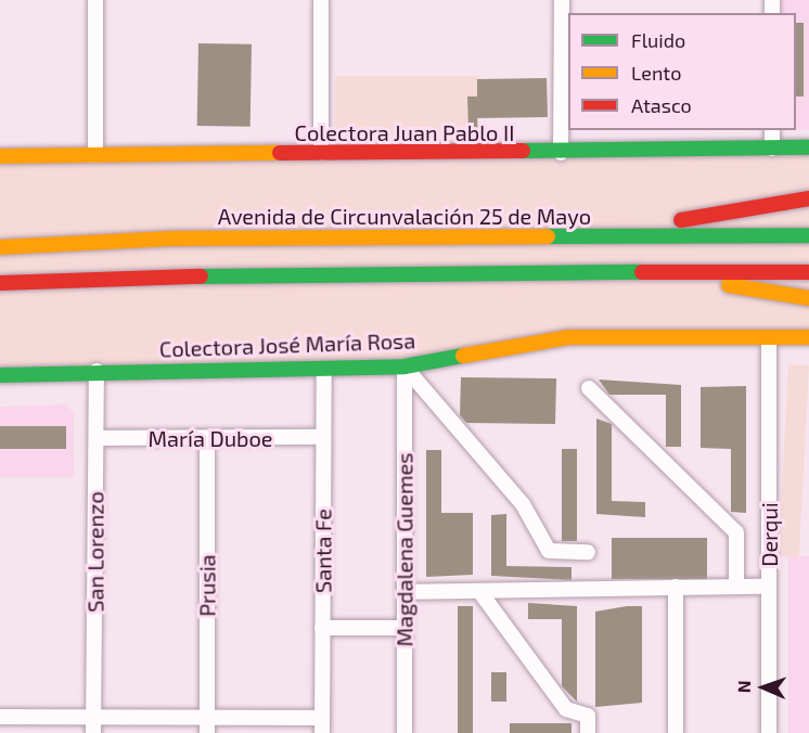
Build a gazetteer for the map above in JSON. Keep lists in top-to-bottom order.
{
  "streets": {
    "main road": ["Colectora Juan Pablo II", "Avenida de Circunvalación 25 de Mayo", "Colectora José María Rosa"],
    "street": [
      "María Duboe",
      "Derqui",
      "Magdalena Guemes",
      "Santa Fe",
      "San Lorenzo",
      "Prusia"
    ]
  },
  "crossings": [
    ["Colectora José María Rosa", "Derqui"],
    ["Colectora José María Rosa", "Magdalena Guemes"],
    ["Colectora José María Rosa", "Santa Fe"],
    ["Colectora José María Rosa", "San Lorenzo"],
    ["María Duboe", "Santa Fe"],
    ["María Duboe", "San Lorenzo"],
    ["María Duboe", "Prusia"]
  ],
  "legend": ["Fluido", "Lento", "Atasco"],
  "north": "left"
}
